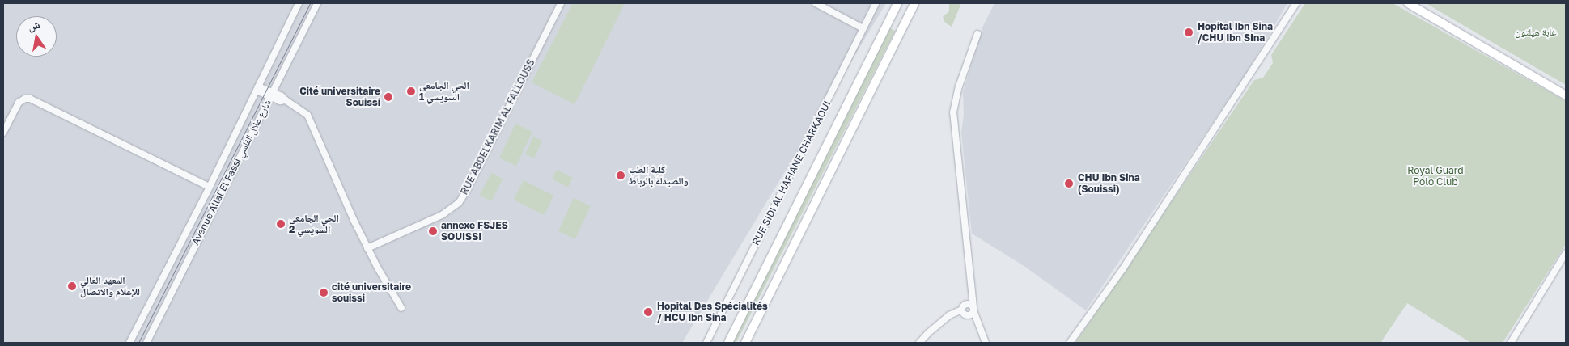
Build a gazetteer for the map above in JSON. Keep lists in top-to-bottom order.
{
  "streets": {
    "street": ["RUE ABDELKARIM AL FALLOUSS", "Avenue Allal El Fassi شارع علال الفاسي", "RUE SIDI AL HAFIANE CHARKAOUI"]
  },
  "parks": ["غابة هيلتون", "Royal Guard Polo Club"],
  "places": [
    "Hopital Ibn Sina /CHU Ibn SIna",
    "الحي الجامعي السويسي 1",
    "Cité universitaire Souissi",
    "كلية الطب والصيدلة بالرباط",
    "CHU Ibn Sina (Souissi)",
    "الحي الجامعي السويسي 2",
    "annexe FSJES SOUISSI",
    "المعهد العالي للإعلام والاتصال",
    "cité universitaire souissi",
    "Hopital Des Spécialités / HCU Ibn Sina"
  ],
  "north": "top"
}
